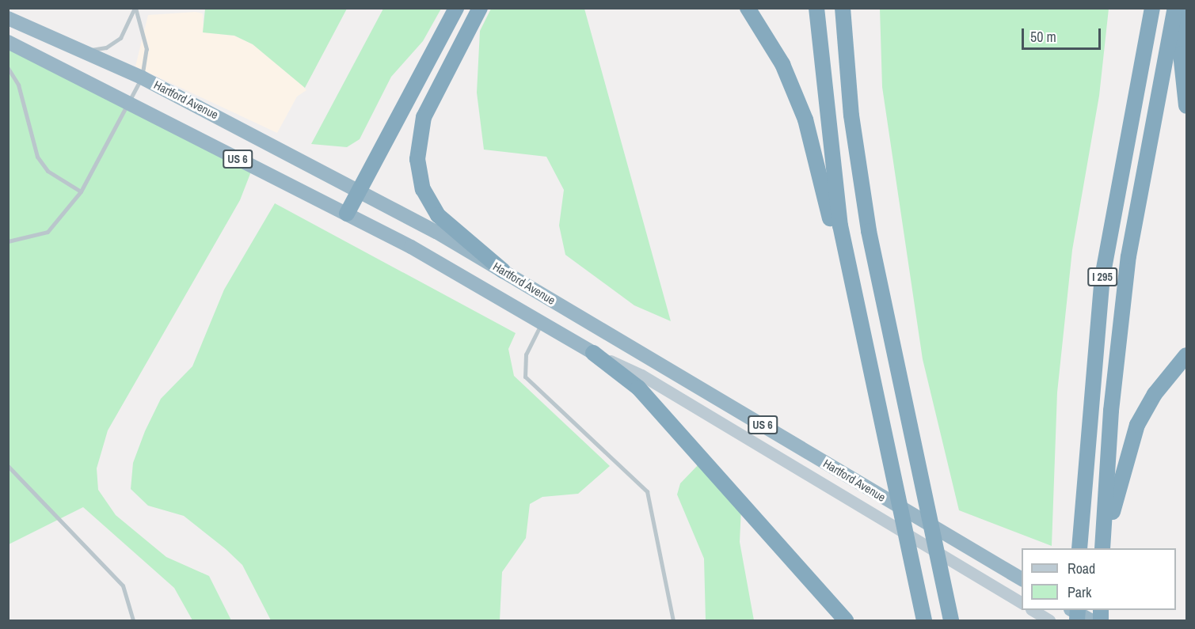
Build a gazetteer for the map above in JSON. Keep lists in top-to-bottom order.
{
  "streets": {
    "highway": ["Hartford Avenue", "US 6", "I 295"]
  },
  "crossings": [
    ["Hartford Avenue", "US 6"]
  ],
  "legend": ["Road", "Park"],
  "scale_bar": "50 m"
}
